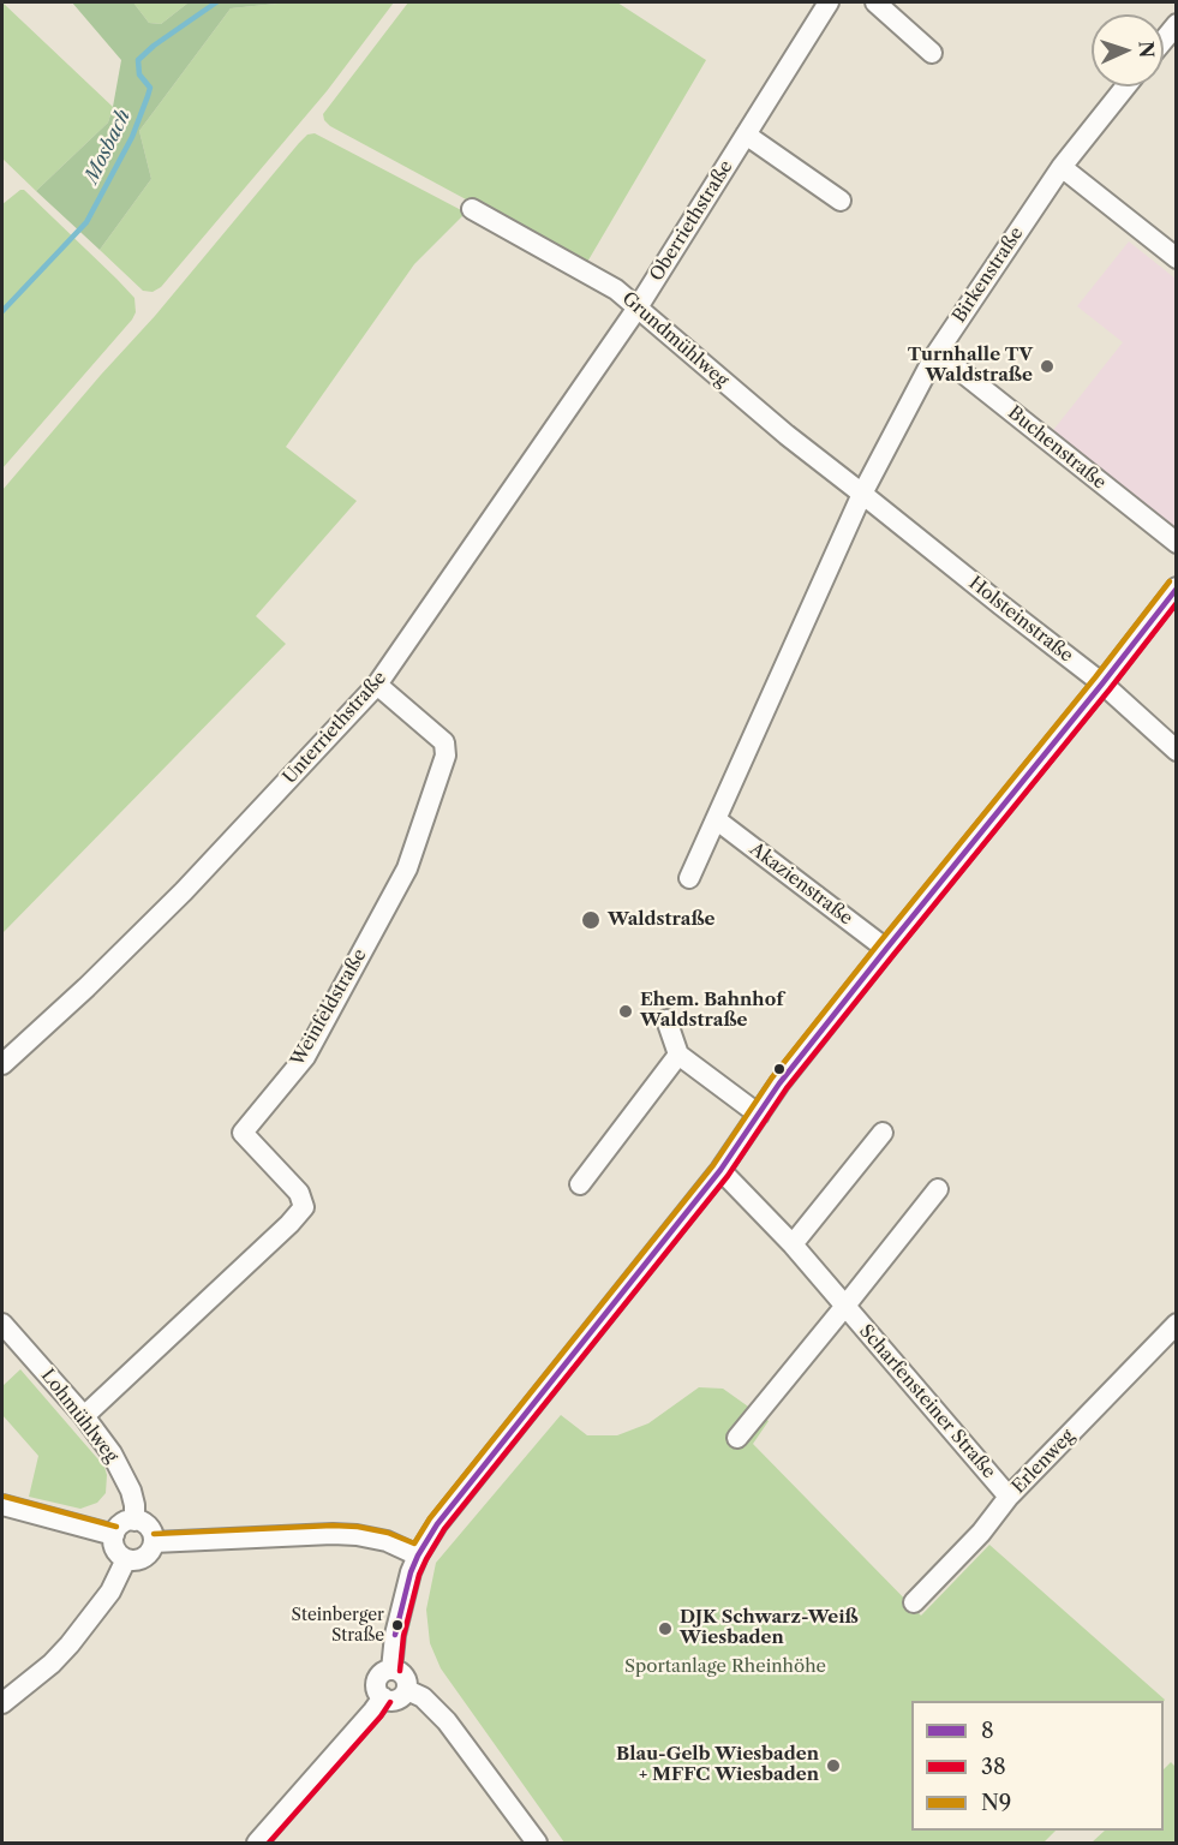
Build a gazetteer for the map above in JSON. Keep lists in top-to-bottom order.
{
  "streets": {
    "street": [
      "Oberriethstraße",
      "Birkenstraße",
      "Grundmühlweg",
      "Buchenstraße",
      "Holsteinstraße",
      "Unterriethstraße",
      "Akazienstraße",
      "Weinfeldstraße",
      "Scharfensteiner Straße",
      "Lohmühlweg",
      "Erlenweg"
    ]
  },
  "crossings": [
    ["Oberriethstraße", "Grundmühlweg"],
    ["Oberriethstraße", "Unterriethstraße"],
    ["Birkenstraße", "Grundmühlweg"],
    ["Birkenstraße", "Buchenstraße"],
    ["Birkenstraße", "Holsteinstraße"],
    ["Birkenstraße", "Akazienstraße"],
    ["Grundmühlweg", "Holsteinstraße"],
    ["Grundmühlweg", "Unterriethstraße"],
    ["Unterriethstraße", "Weinfeldstraße"],
    ["Weinfeldstraße", "Lohmühlweg"],
    ["Scharfensteiner Straße", "Erlenweg"]
  ],
  "water": ["Mosbach"],
  "parks": ["Sportanlage Rheinhöhe"],
  "places": [
    "Turnhalle TV Waldstraße",
    "Waldstraße",
    "Ehem. Bahnhof Waldstraße",
    "Steinberger Straße",
    "DJK Schwarz-Weiß Wiesbaden",
    "Blau-Gelb Wiesbaden + MFFC Wiesbaden"
  ],
  "lines": ["transit line N9", "transit line 8", "transit line 38"],
  "legend": ["8", "38", "N9"],
  "north": "right"
}
